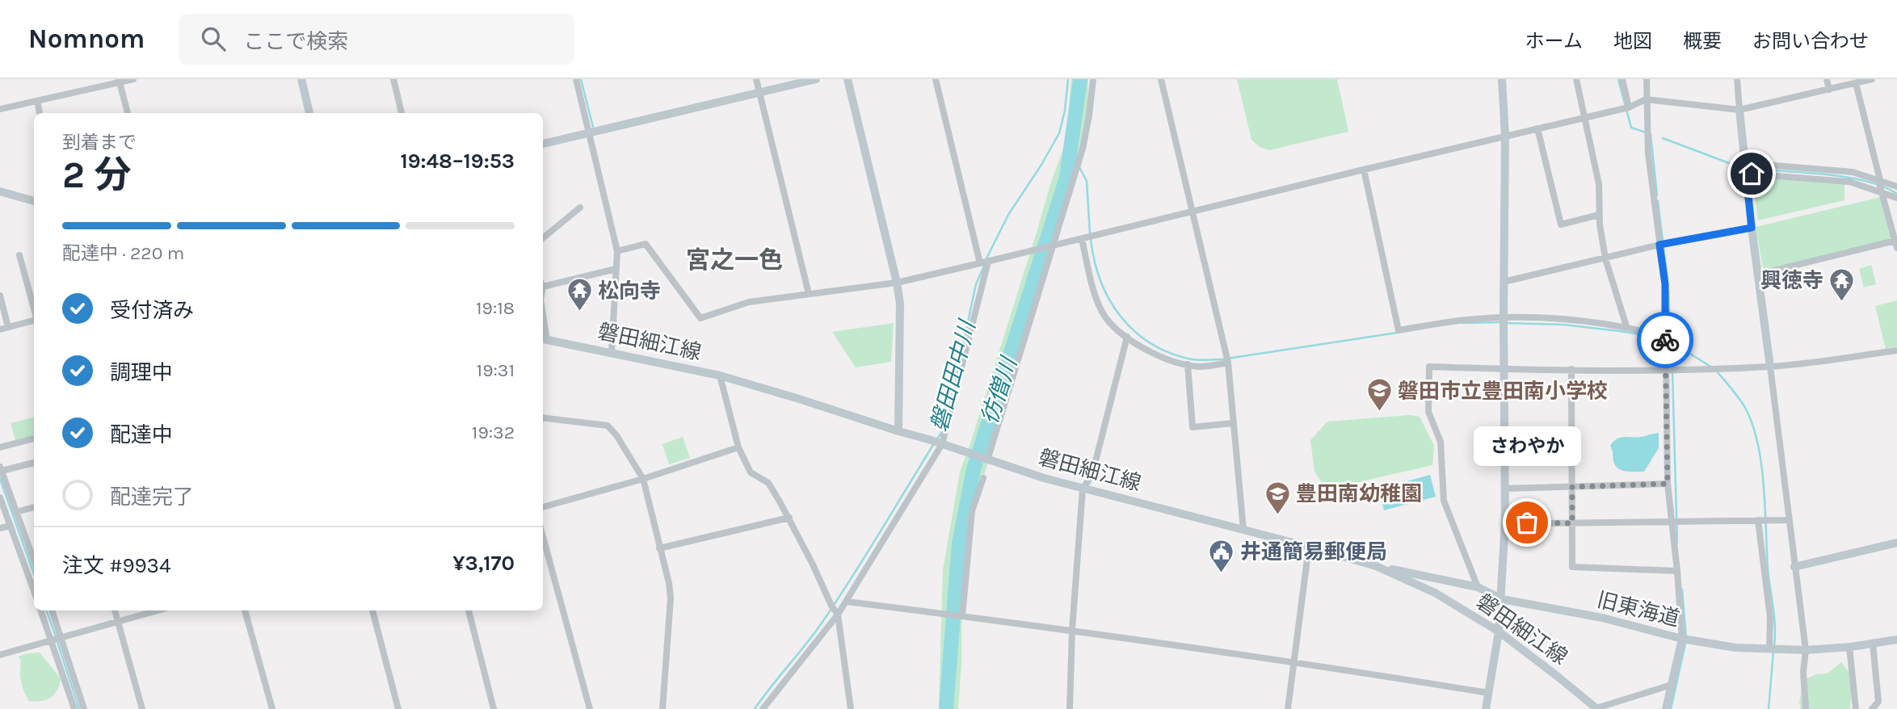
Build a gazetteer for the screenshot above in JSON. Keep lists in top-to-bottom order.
{
  "streets": {
    "street": ["磐田細江線", "旧東海道"]
  },
  "crossings": [
    ["磐田細江線", "旧東海道"]
  ],
  "districts": ["宮之一色"],
  "water": ["磐田田中川", "彷僧川"],
  "places": {
    "temple": ["興徳寺", "松向寺"],
    "school or university": ["磐田市立豊田南小学校", "豊田南幼稚園"],
    "other": ["さわやか"],
    "public building": ["井通簡易郵便局"]
  },
  "page": {
    "header": "Nomnom",
    "search": "ここで検索",
    "nav": [
      "ホーム",
      "地図",
      "概要",
      "お問い合わせ"
    ],
    "heading": ["2 分", "到着まで", "19:48–19:53"],
    "panel": ["注文 #9934", "¥3,170"],
    "bar": "配達中 · 220 m",
    "list": [
      ["受付済み", "19:18"],
      ["調理中", "19:31"],
      ["配達中", "19:32"],
      "配達完了"
    ],
    "bubble": "さわやか"
  }
}
